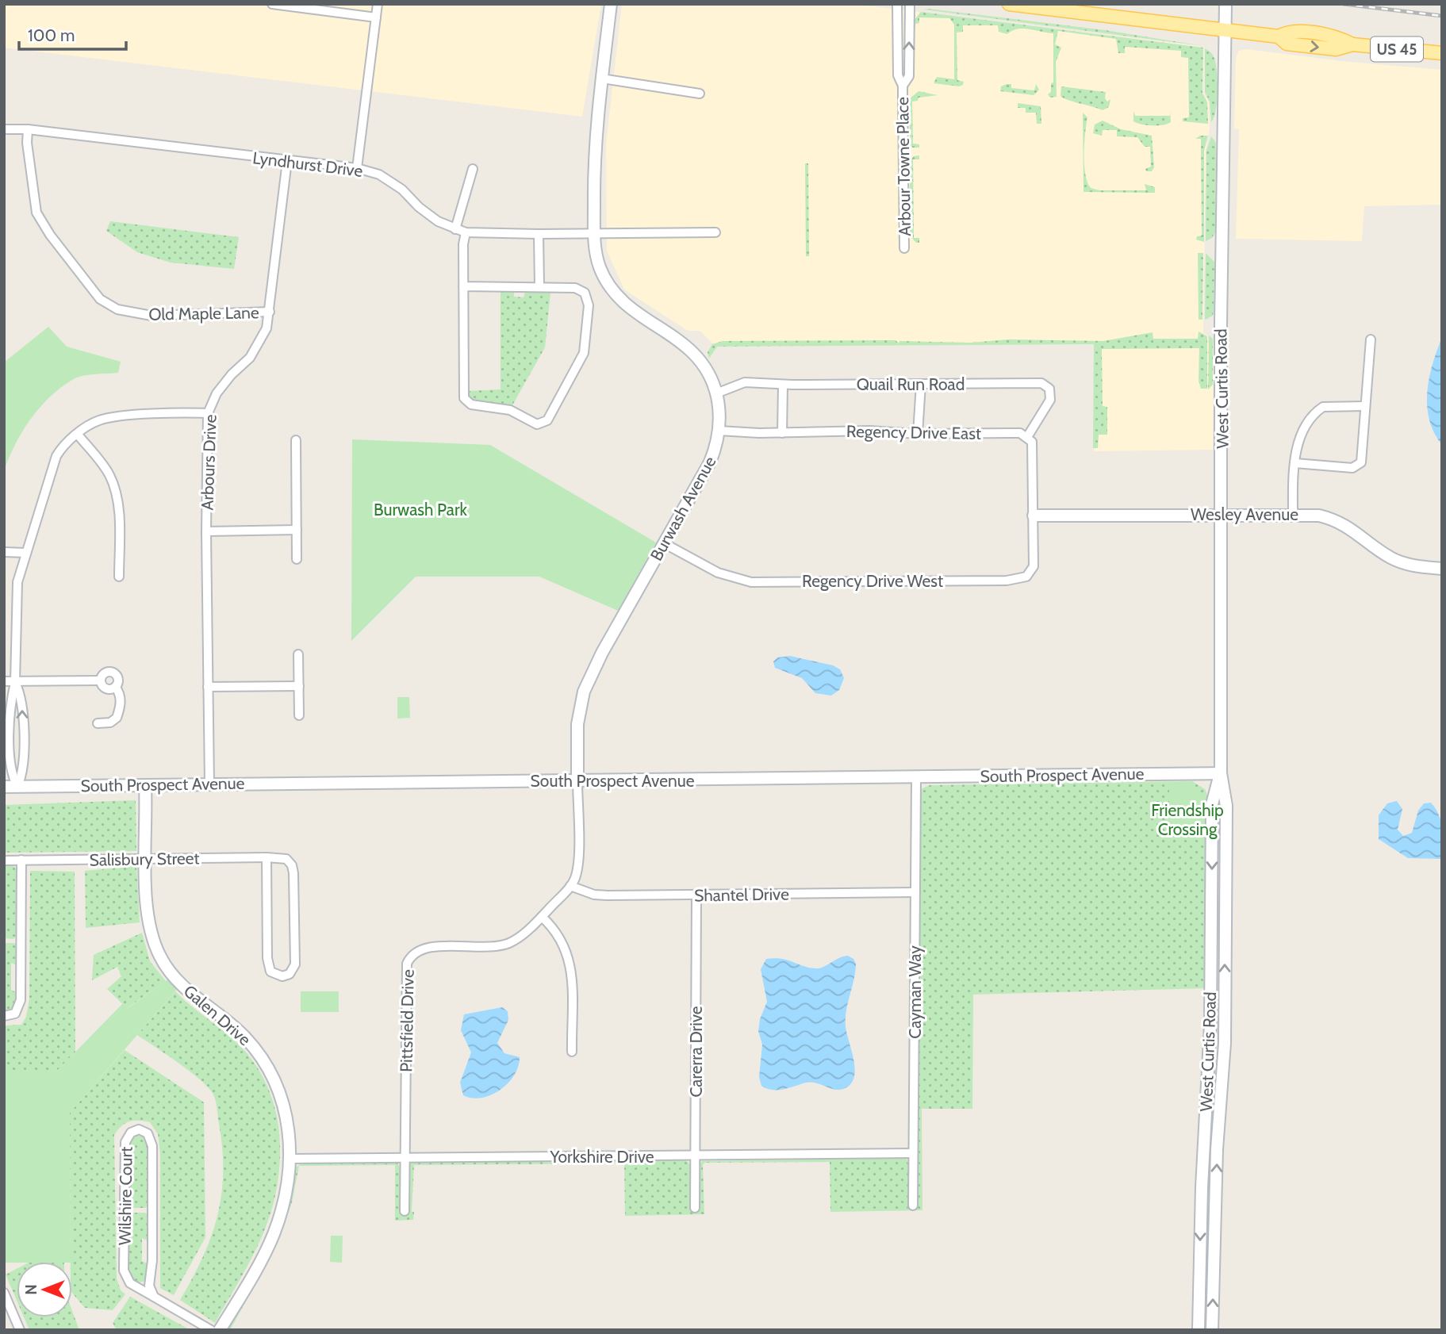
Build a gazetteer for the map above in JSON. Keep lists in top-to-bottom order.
{
  "streets": {
    "main road": [
      "US 45",
      "West Curtis Road",
      "Burwash Avenue",
      "Wesley Avenue",
      "South Prospect Avenue",
      "Galen Drive"
    ],
    "street": [
      "Lyndhurst Drive",
      "Arbour Towne Place",
      "Old Maple Lane",
      "Quail Run Road",
      "Regency Drive East",
      "Arbours Drive",
      "Regency Drive West",
      "Salisbury Street",
      "Shantel Drive",
      "Cayman Way",
      "Pittsfield Drive",
      "Carerra Drive",
      "Yorkshire Drive",
      "Wilshire Court"
    ]
  },
  "crossings": [
    ["US 45", "West Curtis Road"],
    ["Lyndhurst Drive", "Old Maple Lane"],
    ["Lyndhurst Drive", "Arbours Drive"],
    ["Lyndhurst Drive", "Burwash Avenue"],
    ["Old Maple Lane", "Arbours Drive"],
    ["Quail Run Road", "Regency Drive East"],
    ["Quail Run Road", "Burwash Avenue"],
    ["West Curtis Road", "Wesley Avenue"],
    ["West Curtis Road", "South Prospect Avenue"],
    ["Regency Drive East", "Burwash Avenue"],
    ["Arbours Drive", "South Prospect Avenue"],
    ["Burwash Avenue", "Regency Drive West"],
    ["Burwash Avenue", "South Prospect Avenue"],
    ["Burwash Avenue", "Pittsfield Drive"],
    ["Wesley Avenue", "Regency Drive West"],
    ["South Prospect Avenue", "Cayman Way"],
    ["South Prospect Avenue", "Galen Drive"],
    ["South Prospect Avenue", "Pittsfield Drive"],
    ["Salisbury Street", "Galen Drive"],
    ["Shantel Drive", "Cayman Way"],
    ["Shantel Drive", "Pittsfield Drive"],
    ["Shantel Drive", "Carerra Drive"],
    ["Cayman Way", "Yorkshire Drive"],
    ["Galen Drive", "Yorkshire Drive"],
    ["Pittsfield Drive", "Yorkshire Drive"],
    ["Carerra Drive", "Yorkshire Drive"]
  ],
  "parks": ["Burwash Park", "Friendship Crossing"],
  "scale_bar": "100 m",
  "north": "left"
}
